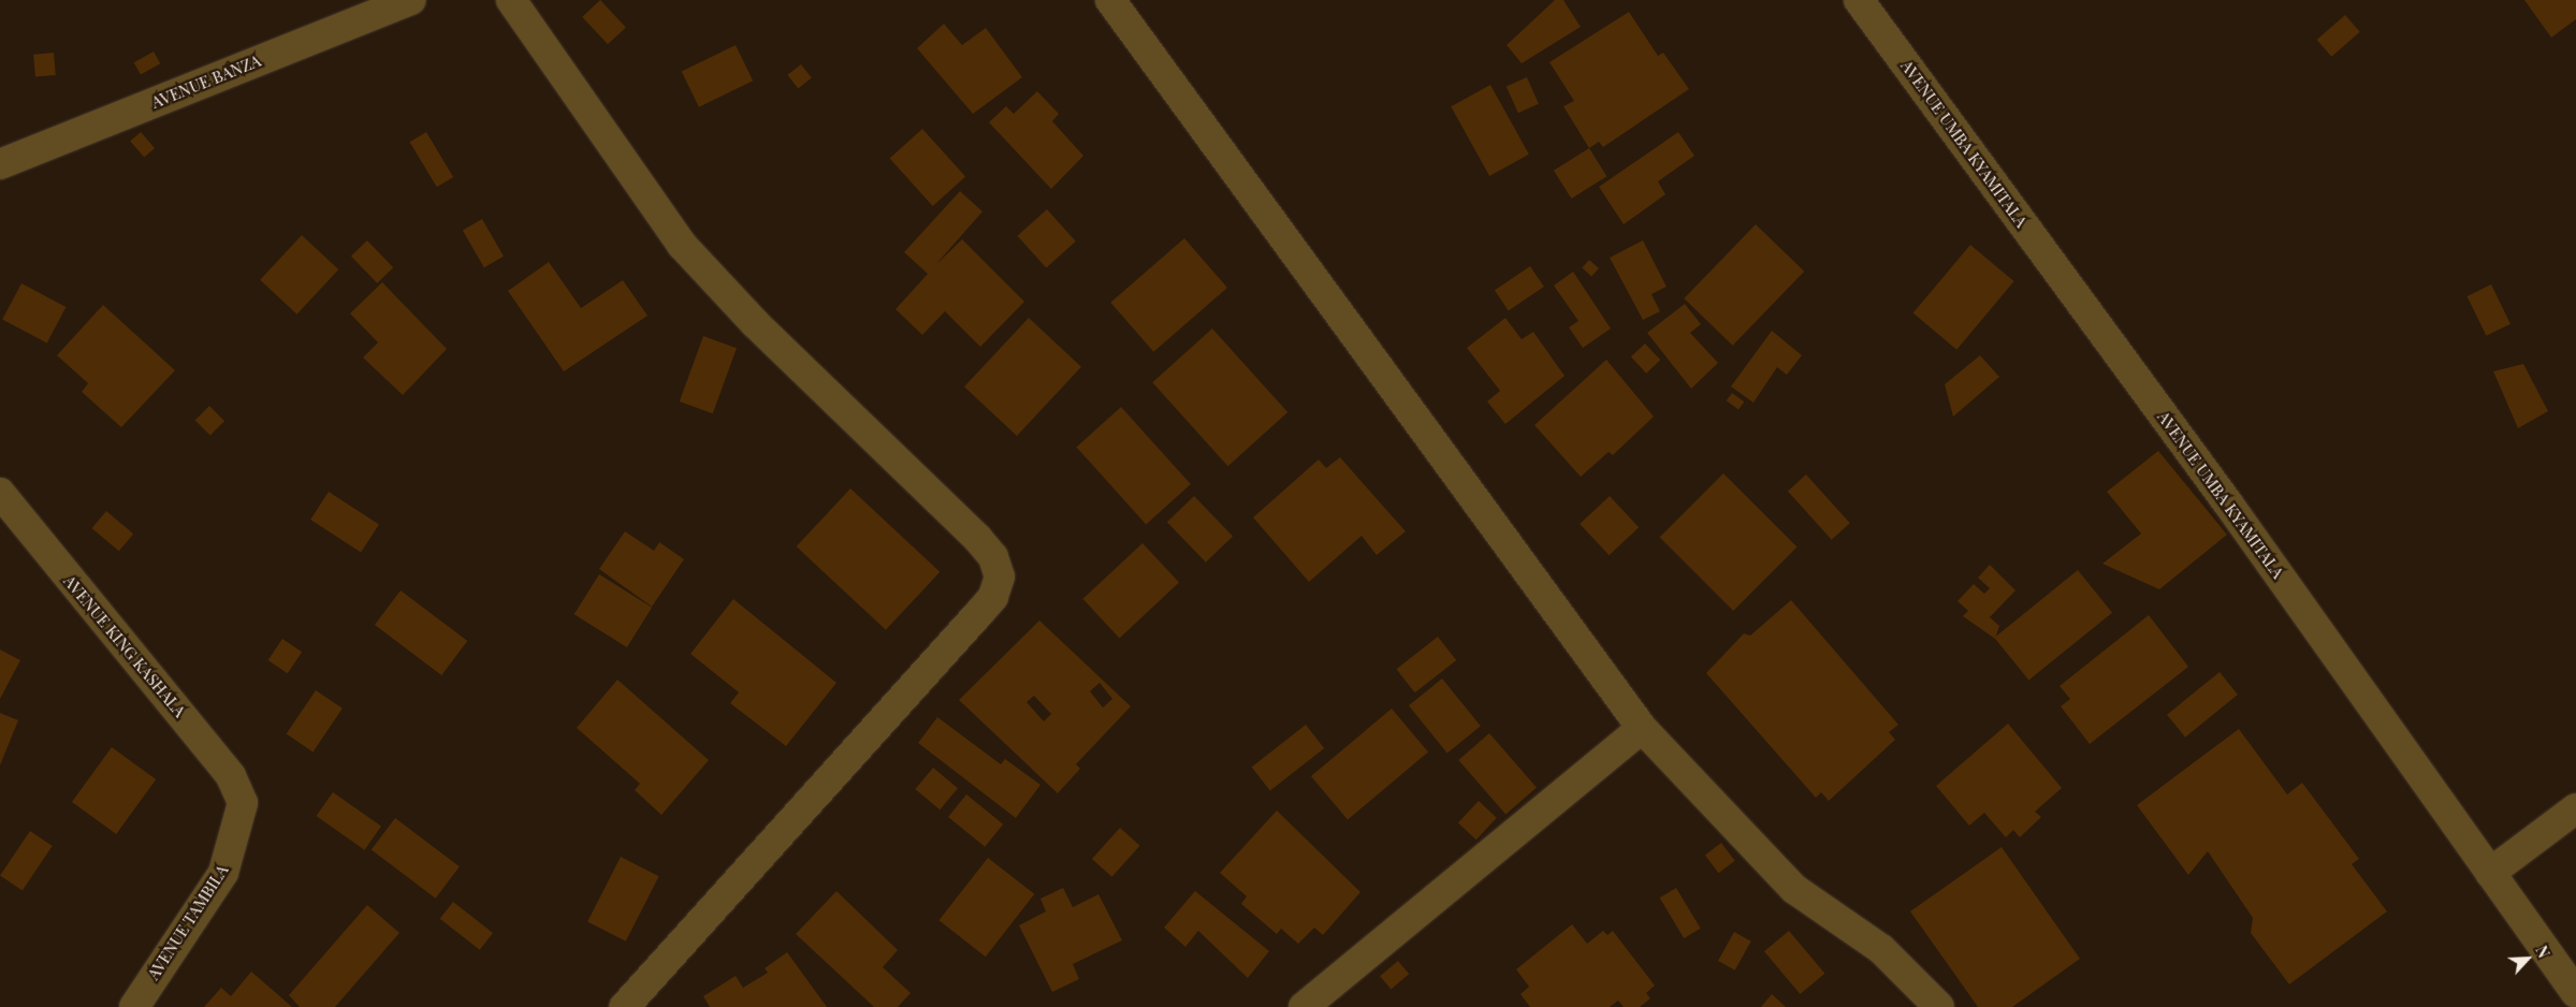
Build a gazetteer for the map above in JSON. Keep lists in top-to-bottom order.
{
  "streets": {
    "street": [
      "AVENUE BANZA",
      "AVENUE UMBA KYAMITALA",
      "AVENUE KING KASHALA",
      "AVENUE TAMBILA"
    ]
  },
  "crossings": [
    ["AVENUE KING KASHALA", "AVENUE TAMBILA"]
  ],
  "north": "top right"
}
